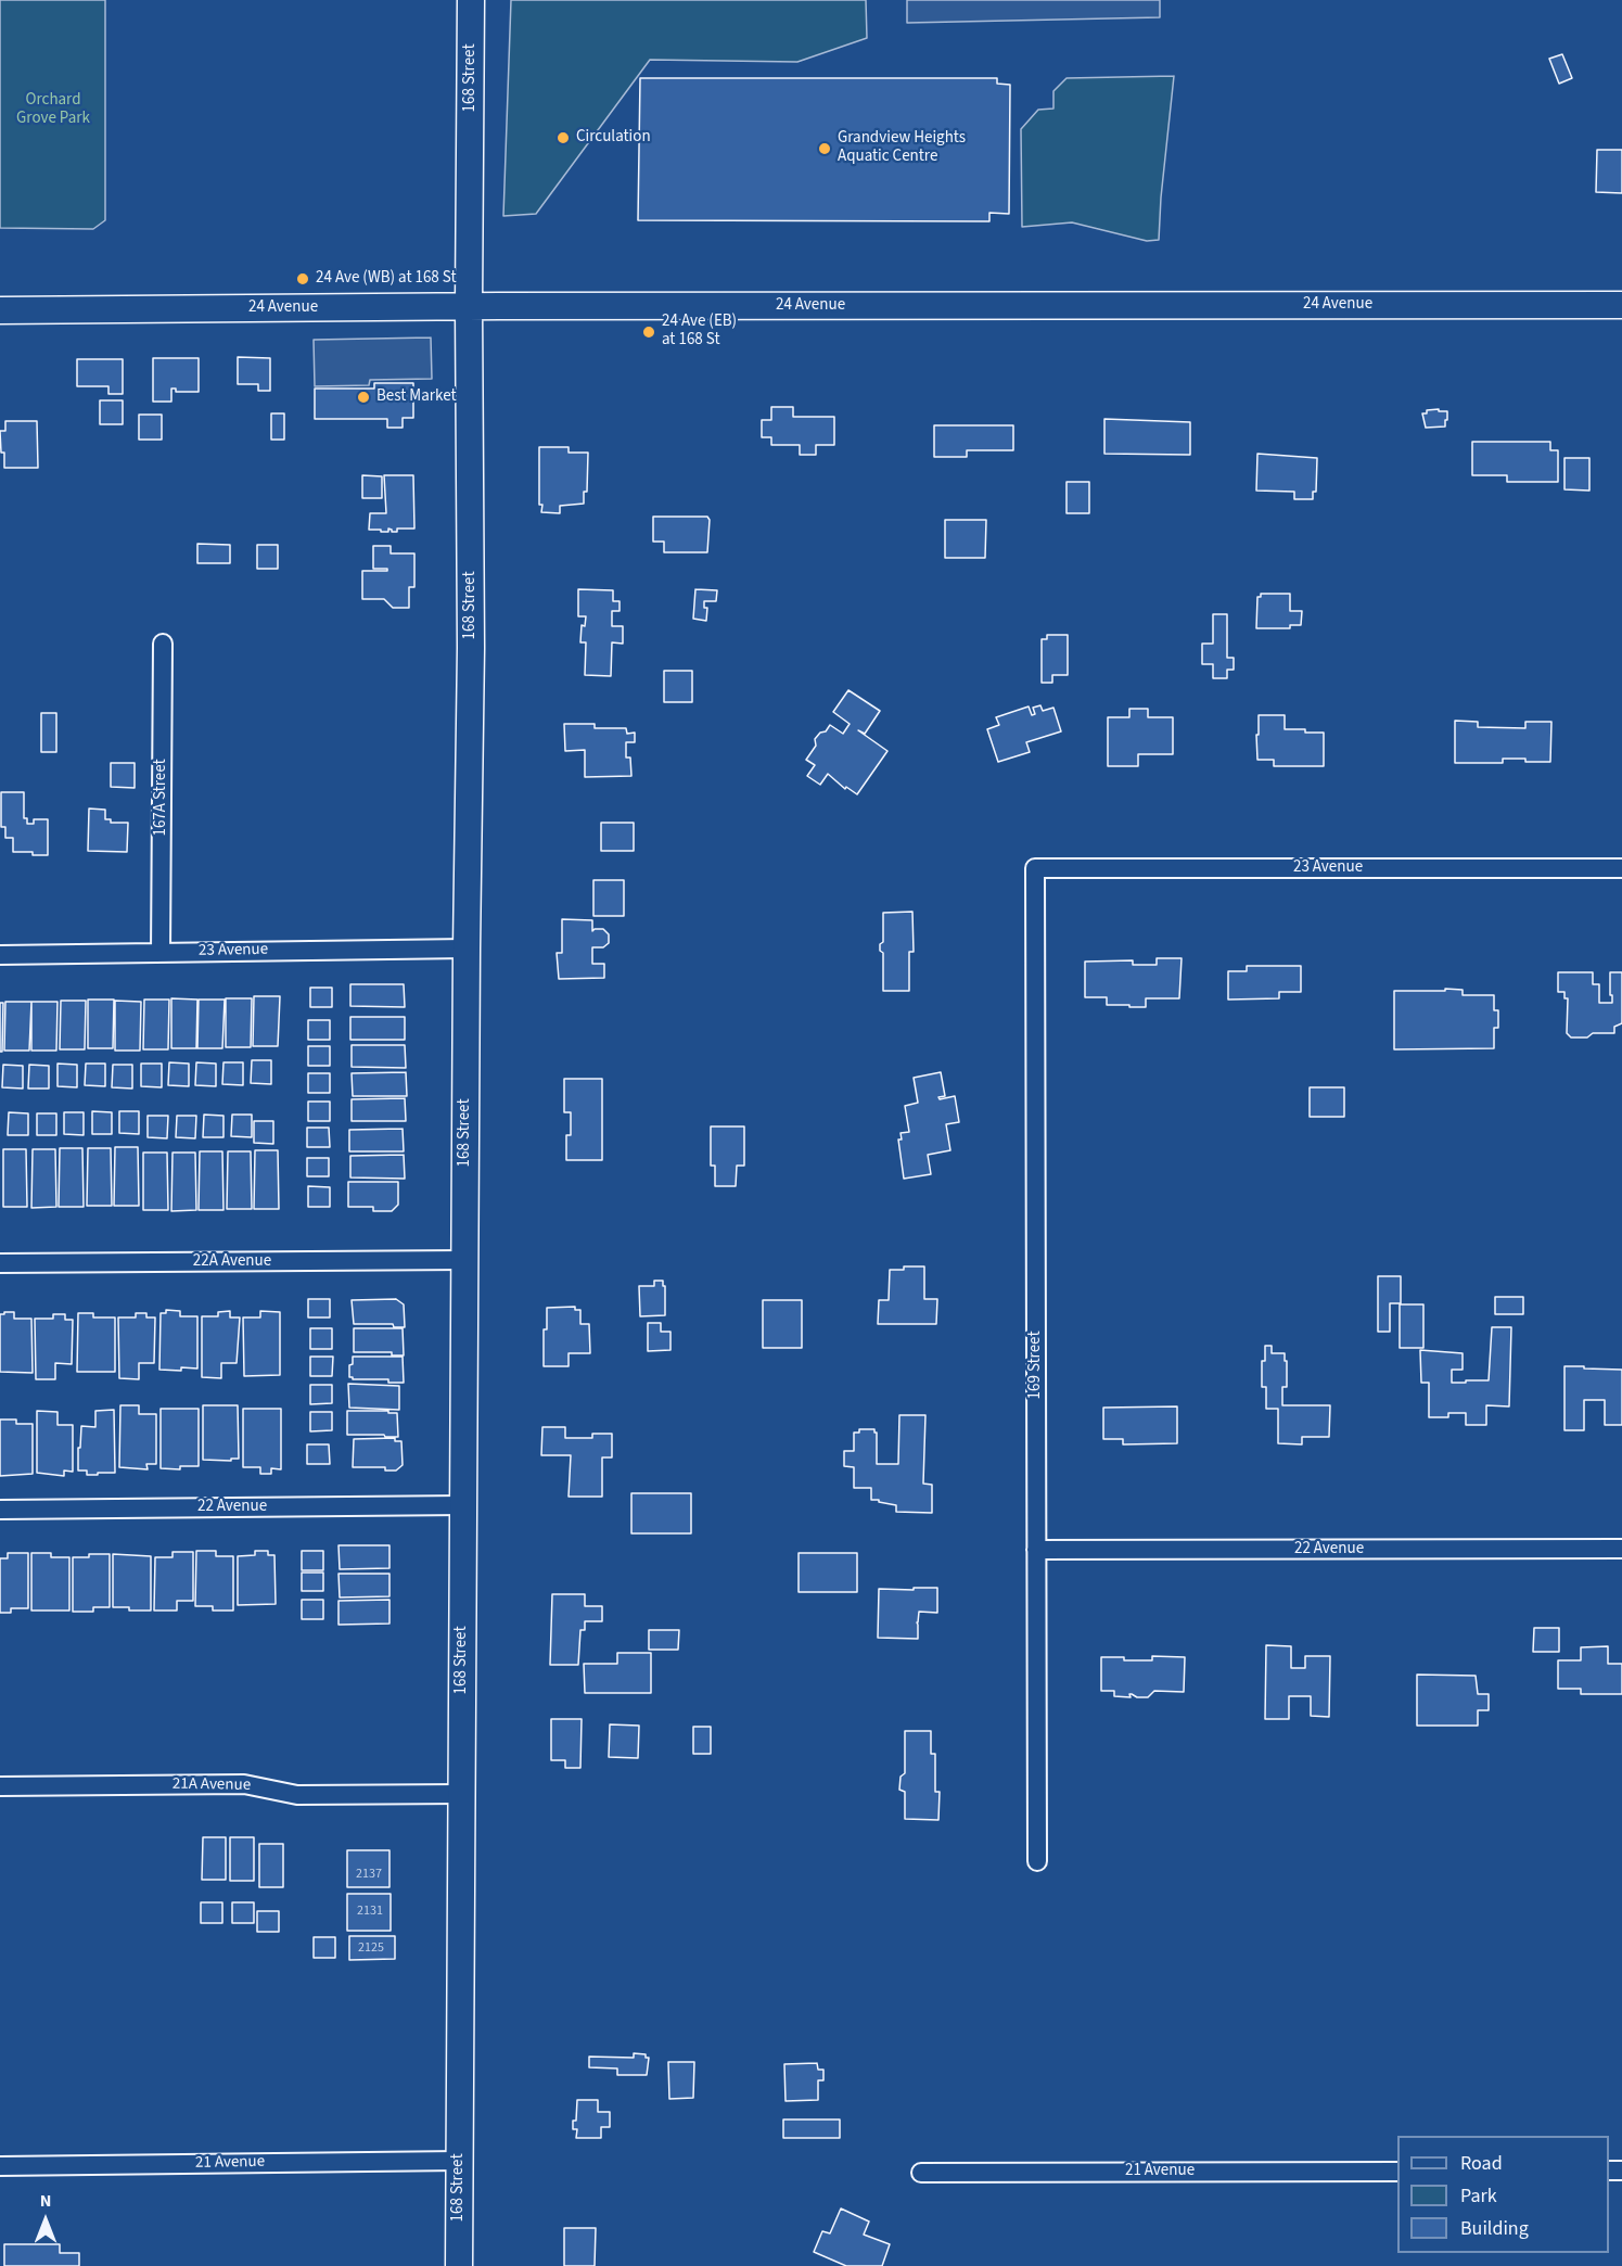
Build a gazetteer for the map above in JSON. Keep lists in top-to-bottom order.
{
  "streets": {
    "main road": ["168 Street", "24 Avenue"],
    "street": [
      "167A Street",
      "23 Avenue",
      "22A Avenue",
      "169 Street",
      "22 Avenue",
      "21A Avenue",
      "21 Avenue"
    ]
  },
  "crossings": [
    ["168 Street", "24 Avenue"],
    ["168 Street", "23 Avenue"],
    ["168 Street", "22A Avenue"],
    ["168 Street", "22 Avenue"],
    ["168 Street", "21A Avenue"],
    ["168 Street", "21 Avenue"],
    ["167A Street", "23 Avenue"],
    ["23 Avenue", "169 Street"],
    ["169 Street", "22 Avenue"]
  ],
  "parks": ["Orchard Grove Park"],
  "places": [
    "Circulation",
    "Grandview Heights Aquatic Centre",
    "24 Ave (WB) at 168 St",
    "24 Ave (EB) at 168 St",
    "Best Market"
  ],
  "house_numbers": ["2137", "2131", "2125"],
  "legend": ["Road", "Park", "Building"],
  "north": "top"
}
